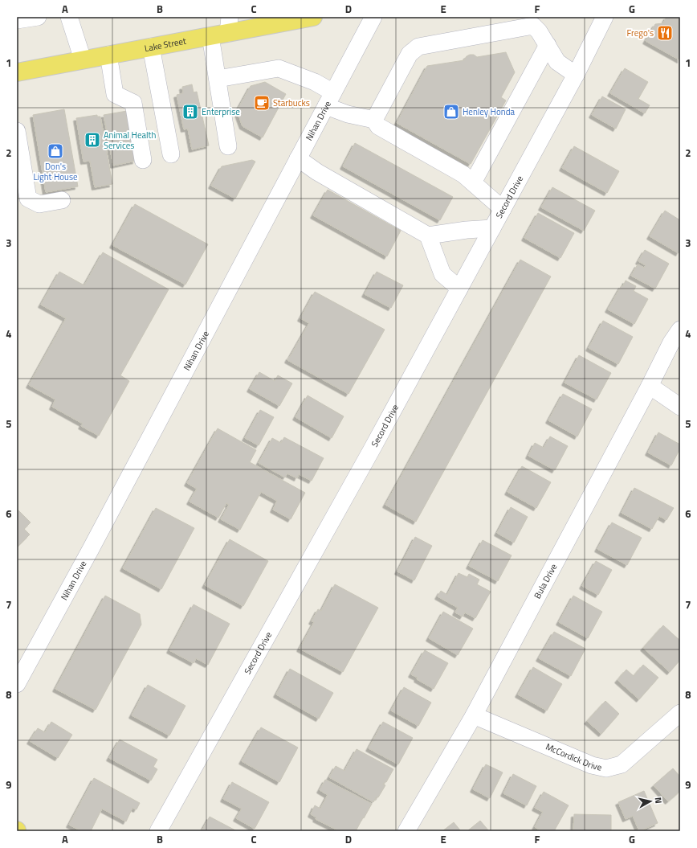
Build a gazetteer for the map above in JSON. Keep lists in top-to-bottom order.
{
  "streets": {
    "main road": ["Lake Street"],
    "street": [
      "Nihan Drive",
      "Secord Drive",
      "Bula Drive",
      "McCordick Drive"
    ]
  },
  "crossings": [
    ["Bula Drive", "McCordick Drive"]
  ],
  "places": {
    "restaurant": ["Frego's"],
    "cafe": ["Starbucks"],
    "building": ["Enterprise", "Animal Health Services"],
    "shop": ["Henley Honda", "Don's Light House"]
  },
  "north": "right",
  "grid": {
    "columns": [
      "A",
      "B",
      "C",
      "D",
      "E",
      "F",
      "G"
    ],
    "rows": [
      "1",
      "2",
      "3",
      "4",
      "5",
      "6",
      "7",
      "8",
      "9"
    ]
  }
}
